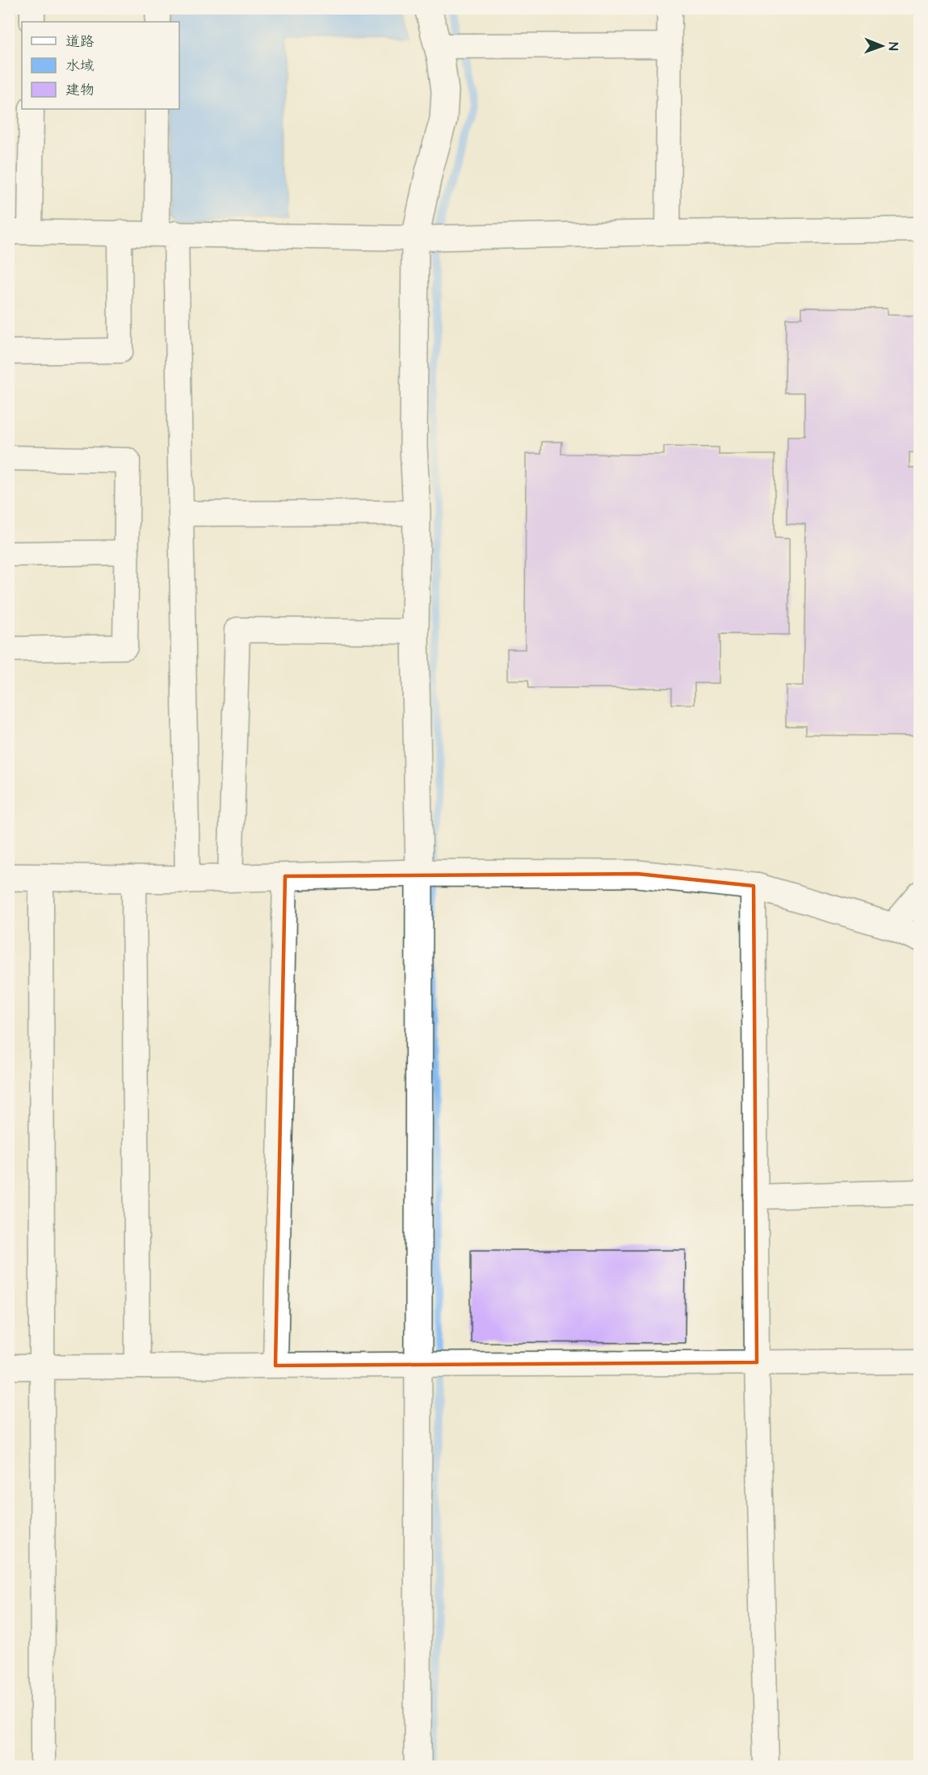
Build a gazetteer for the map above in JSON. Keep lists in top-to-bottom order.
{
  "legend": ["道路", "水域", "建物"],
  "north": "right"
}
